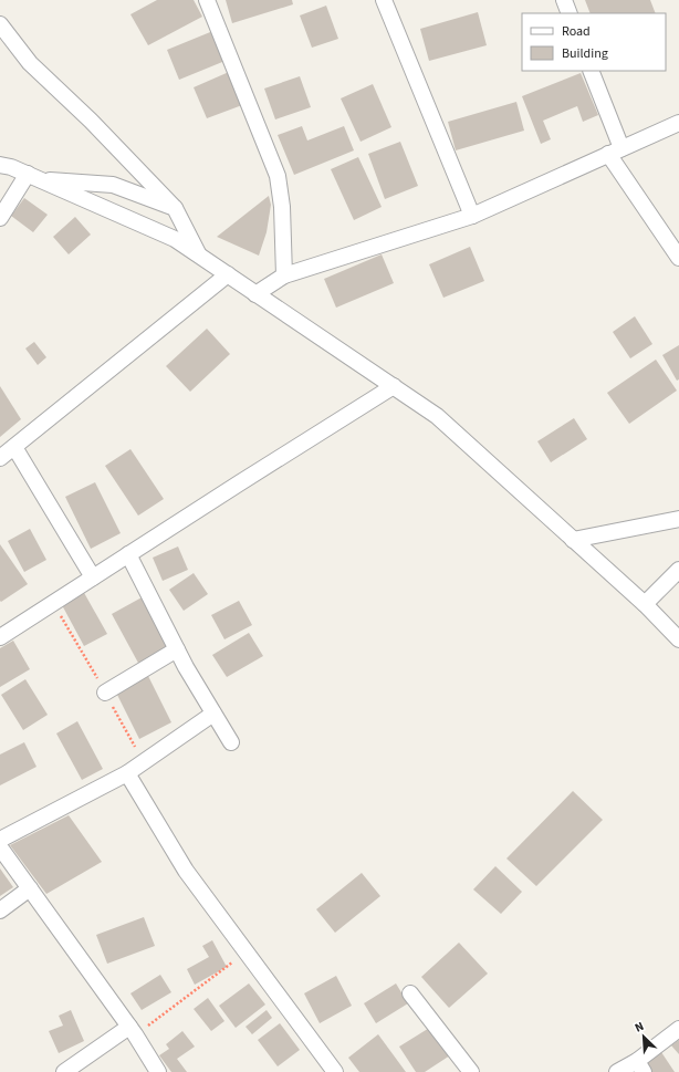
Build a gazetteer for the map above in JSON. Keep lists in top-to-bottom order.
{
  "legend": ["Road", "Building"],
  "north": "top left"
}
